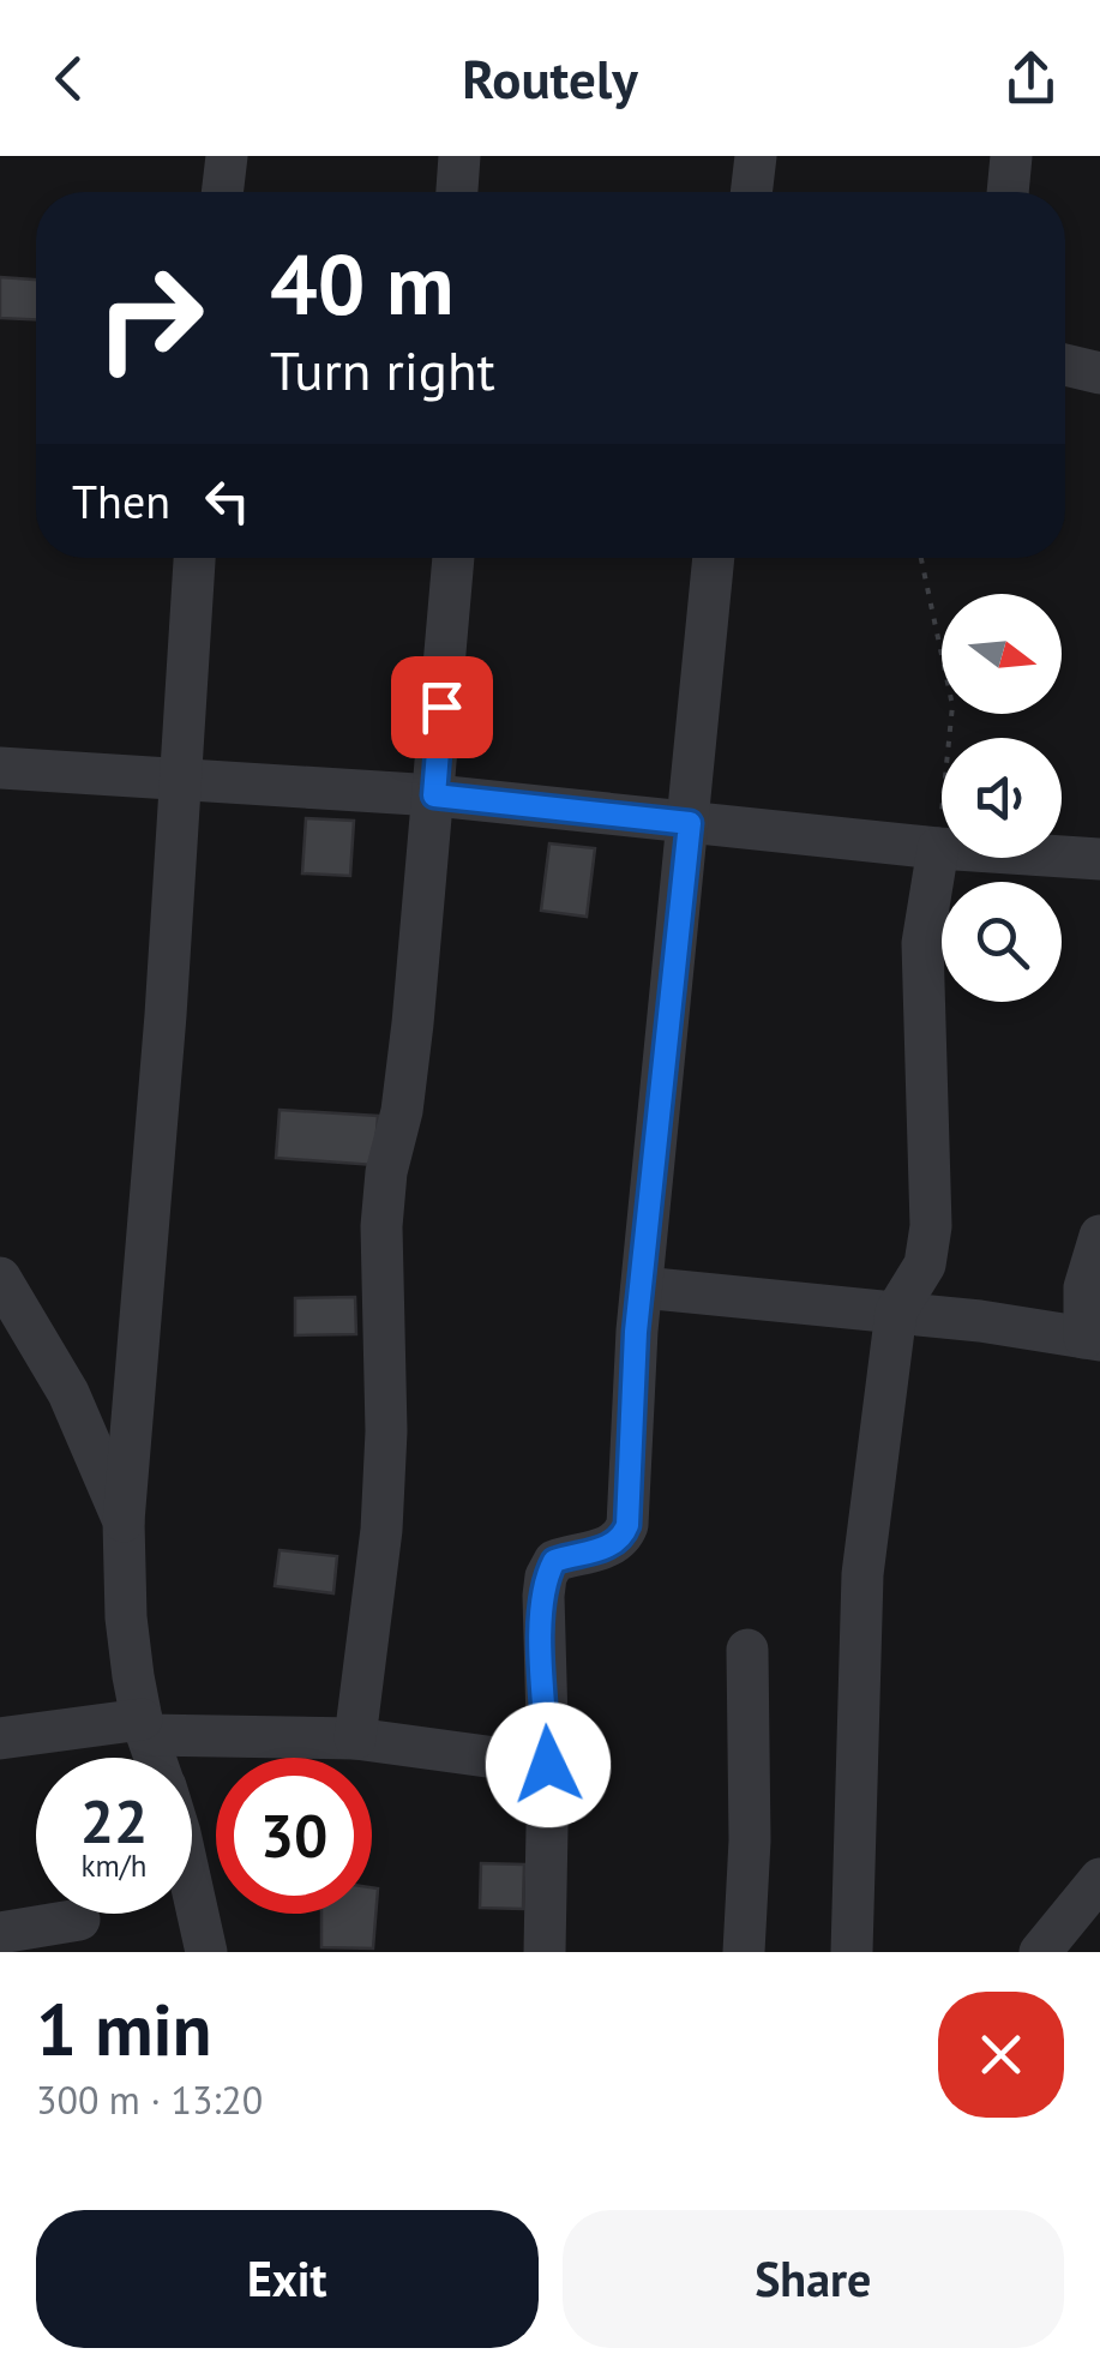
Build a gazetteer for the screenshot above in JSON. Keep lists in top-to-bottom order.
{
  "north": "right",
  "page": {
    "header": "Routely",
    "turn": ["40 m", "Turn right"],
    "then": "Then",
    "speed": "22 km/h",
    "limit": "30",
    "heading": ["1 min", "300 m · 13:20"],
    "buttons": ["Exit", "Share"]
  }
}
